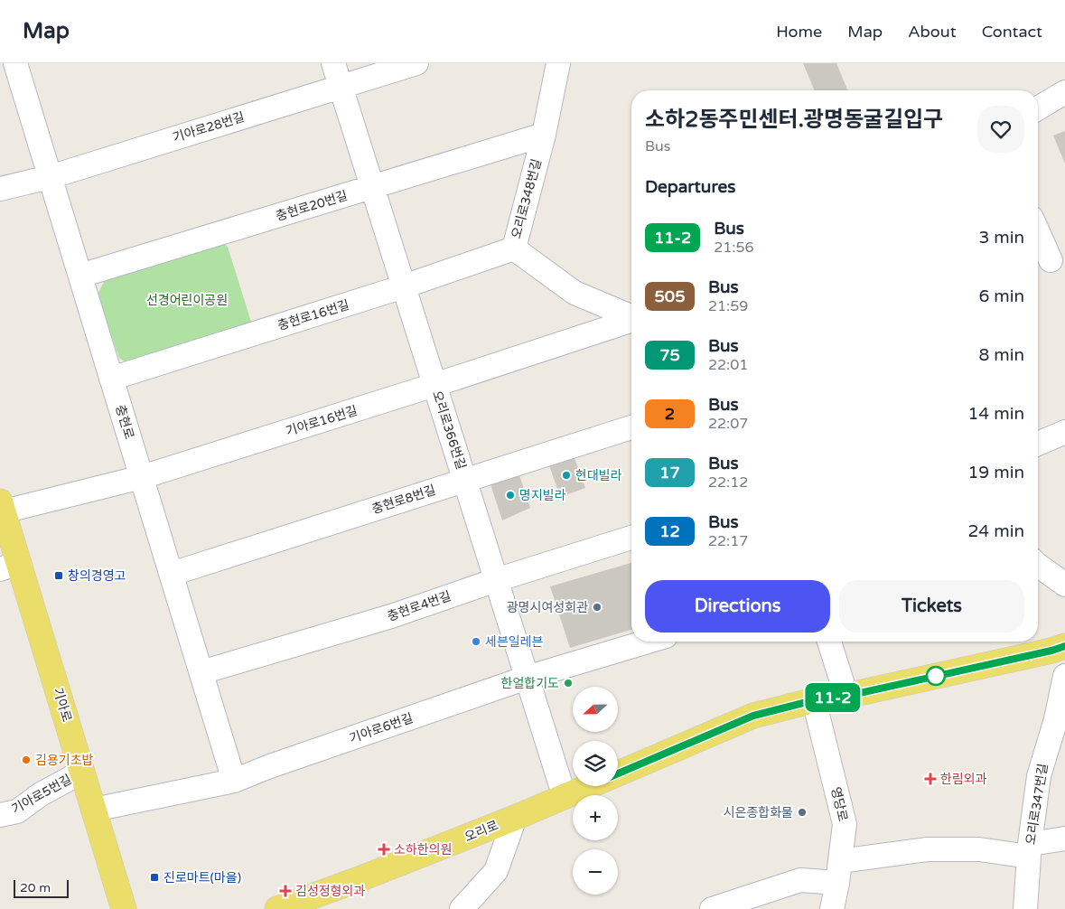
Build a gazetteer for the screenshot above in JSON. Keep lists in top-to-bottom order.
{
  "streets": {
    "main road": ["기아로", "오리로"],
    "street": [
      "기아로28번길",
      "오리로348번길",
      "충현로20번길",
      "충현로16번길",
      "기아로16번길",
      "충현로",
      "오리로366번길",
      "충현로8번길",
      "충현로4번길",
      "기아로6번길",
      "기아로5번길",
      "영당로",
      "오리로347번길"
    ]
  },
  "crossings": [
    ["기아로28번길", "충현로"],
    ["기아로28번길", "오리로366번길"],
    ["오리로348번길", "충현로20번길"],
    ["오리로348번길", "충현로16번길"],
    ["충현로20번길", "충현로"],
    ["충현로20번길", "오리로366번길"],
    ["충현로16번길", "충현로"],
    ["충현로16번길", "오리로366번길"],
    ["기아로16번길", "충현로"],
    ["기아로16번길", "오리로366번길"],
    ["기아로16번길", "기아로"],
    ["충현로", "충현로8번길"],
    ["충현로", "충현로4번길"],
    ["충현로", "기아로6번길"],
    ["오리로366번길", "충현로8번길"],
    ["오리로366번길", "충현로4번길"],
    ["오리로366번길", "기아로6번길"],
    ["오리로366번길", "오리로"],
    ["기아로", "기아로6번길"],
    ["기아로", "기아로5번길"],
    ["영당로", "오리로"]
  ],
  "parks": ["선경어린이공원"],
  "places": {
    "other": [
      "현대빌라",
      "명지빌라",
      "광명시여성회관",
      "세븐일레븐",
      "한얼합기도",
      "김용기초밥",
      "시은종합화물"
    ],
    "transit": ["창의경영고", "진로마트(마을)"],
    "health": ["한림외과", "소하한의원", "김성정형외과"]
  },
  "lines": ["bus line 11-2"],
  "scale_bar": "20 m",
  "north": "left",
  "page": {
    "header": "Map",
    "nav": [
      "Home",
      "Map",
      "About",
      "Contact"
    ],
    "on_map": "11-2",
    "heading": [
      ["소하2동주민센터.광명동굴길입구", "Bus"],
      "Departures"
    ],
    "list": [
      {
        "mark": "11-2",
        "name": "Bus",
        "note": "21:56",
        "value": "3 min"
      },
      {
        "mark": "505",
        "name": "Bus",
        "note": "21:59",
        "value": "6 min"
      },
      {
        "mark": "75",
        "name": "Bus",
        "note": "22:01",
        "value": "8 min"
      },
      {
        "mark": "2",
        "name": "Bus",
        "note": "22:07",
        "value": "14 min"
      },
      {
        "mark": "17",
        "name": "Bus",
        "note": "22:12",
        "value": "19 min"
      },
      {
        "mark": "12",
        "name": "Bus",
        "note": "22:17",
        "value": "24 min"
      }
    ],
    "buttons": ["Directions", "Tickets"],
    "map_buttons": ["+", "−"],
    "scale": "20 m"
  }
}
